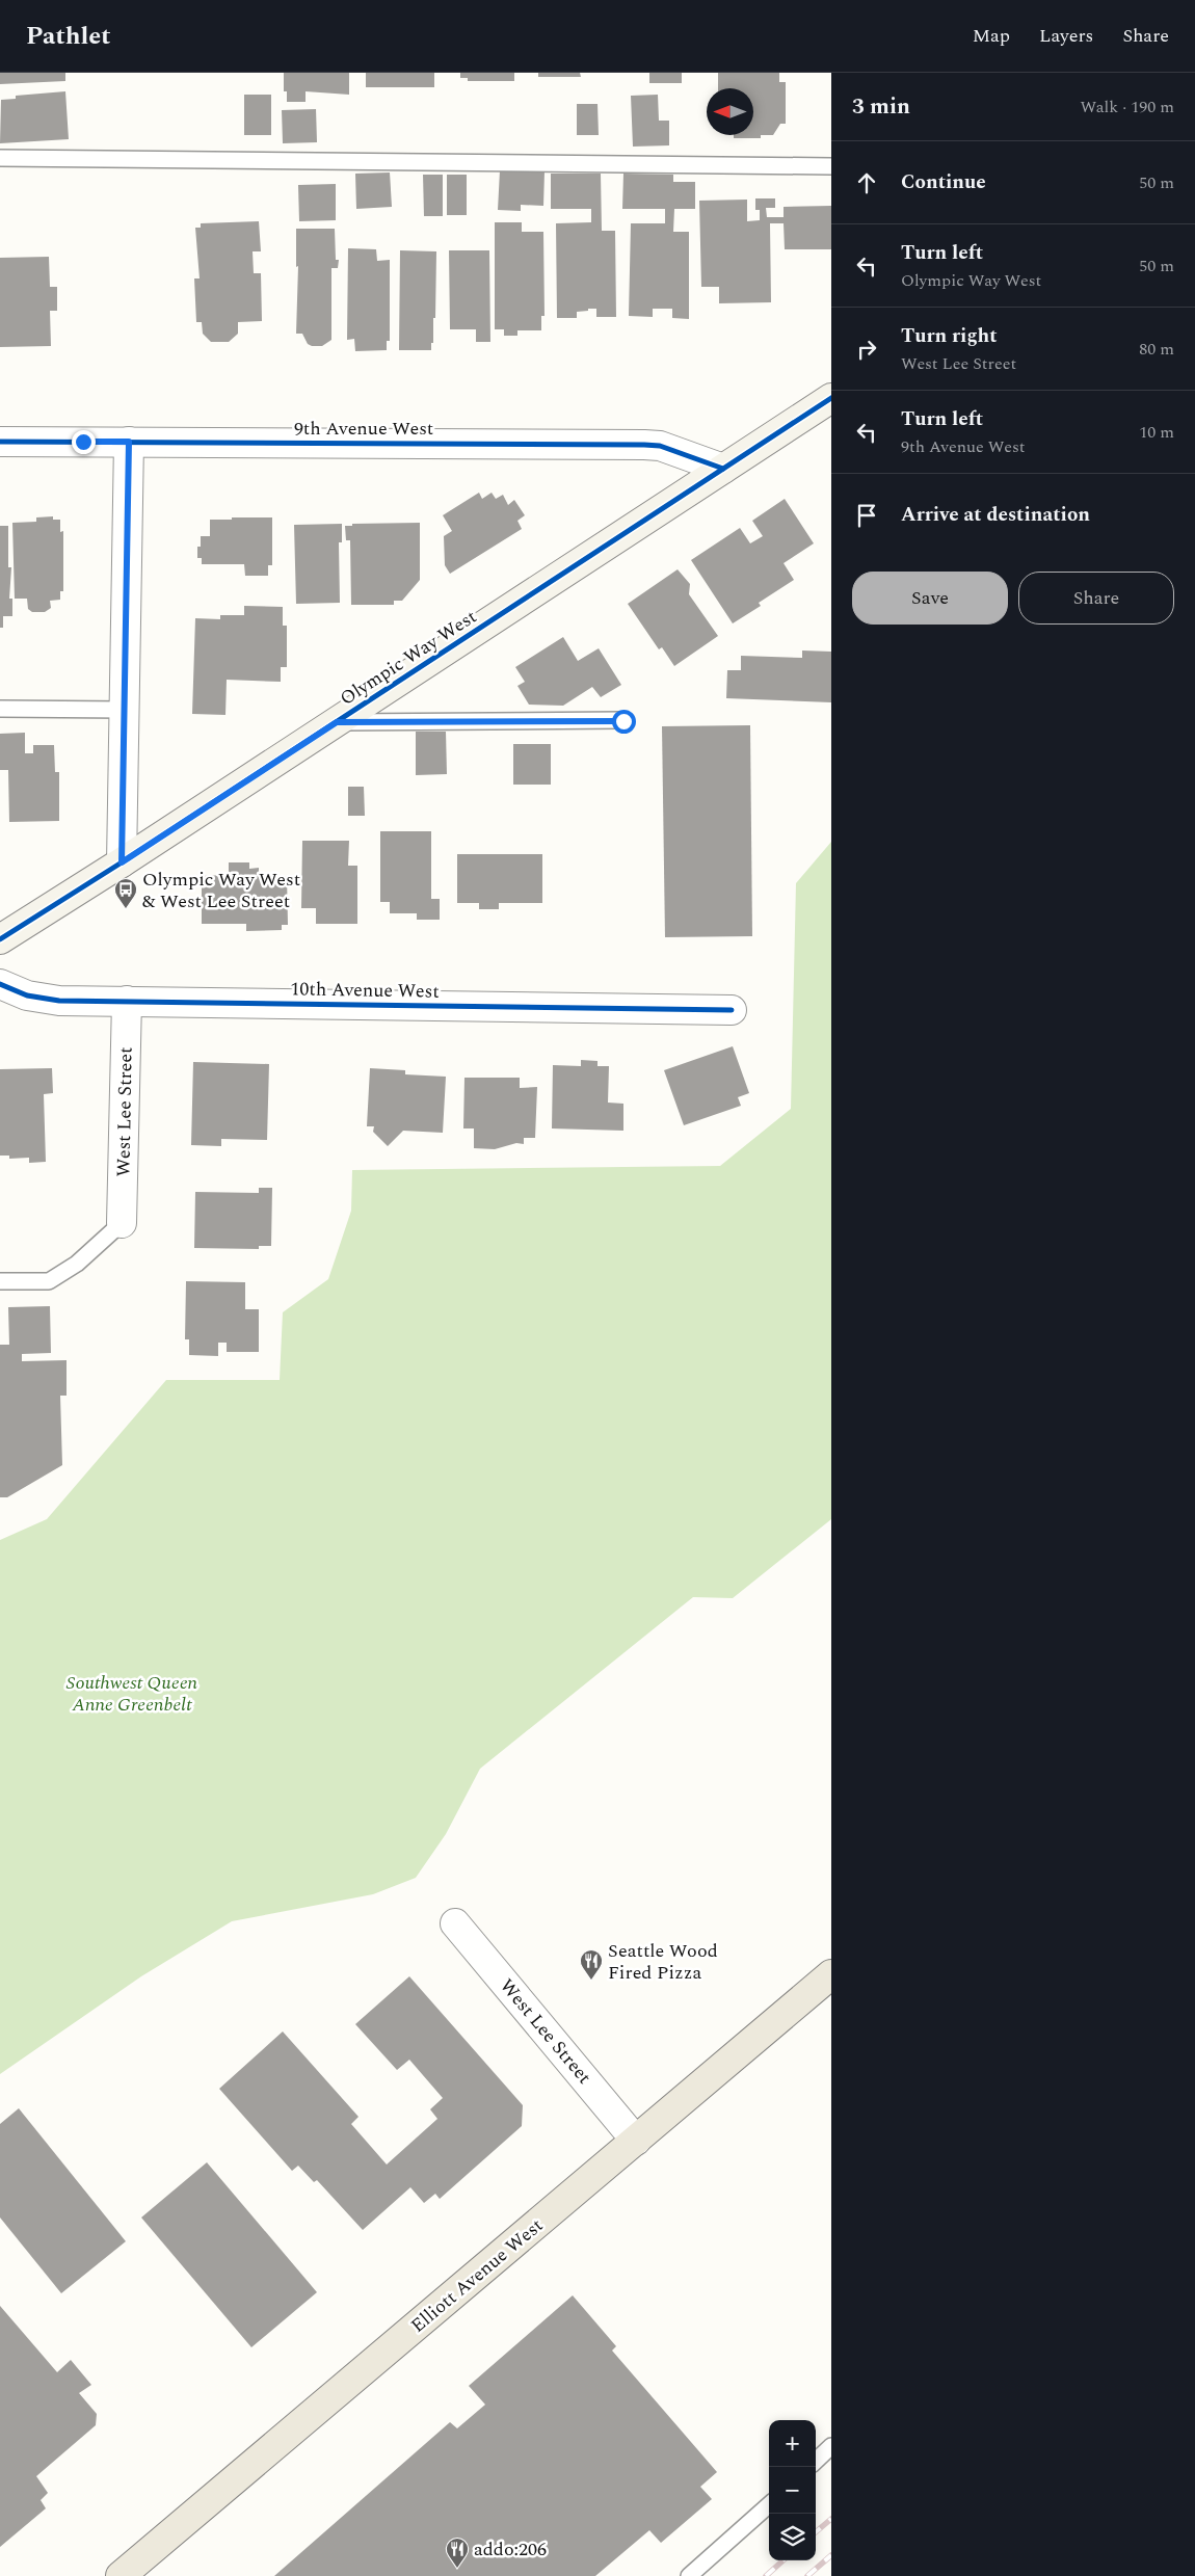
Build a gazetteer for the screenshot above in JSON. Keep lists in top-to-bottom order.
{
  "streets": {
    "main road": ["Elliott Avenue West"],
    "street": [
      "9th Avenue West",
      "Olympic Way West",
      "10th Avenue West",
      "West Lee Street"
    ]
  },
  "crossings": [
    ["9th Avenue West", "Olympic Way West"],
    ["10th Avenue West", "West Lee Street"],
    ["West Lee Street", "Elliott Avenue West"]
  ],
  "parks": ["Southwest Queen Anne Greenbelt"],
  "places": {
    "bus stop": ["Olympic Way West & West Lee Street"],
    "restaurant": ["Seattle Wood Fired Pizza", "addo:206"]
  },
  "north": "left",
  "page": {
    "header": "Pathlet",
    "nav": ["Map", "Layers", "Share"],
    "heading": ["3 min", "Walk · 190 m"],
    "list": [
      ["Continue", "50 m"],
      ["Turn left", "Olympic Way West", "50 m"],
      ["Turn right", "West Lee Street", "80 m"],
      ["Turn left", "9th Avenue West", "10 m"],
      "Arrive at destination"
    ],
    "buttons": ["Save", "Share"],
    "map_buttons": ["+", "−"]
  }
}
